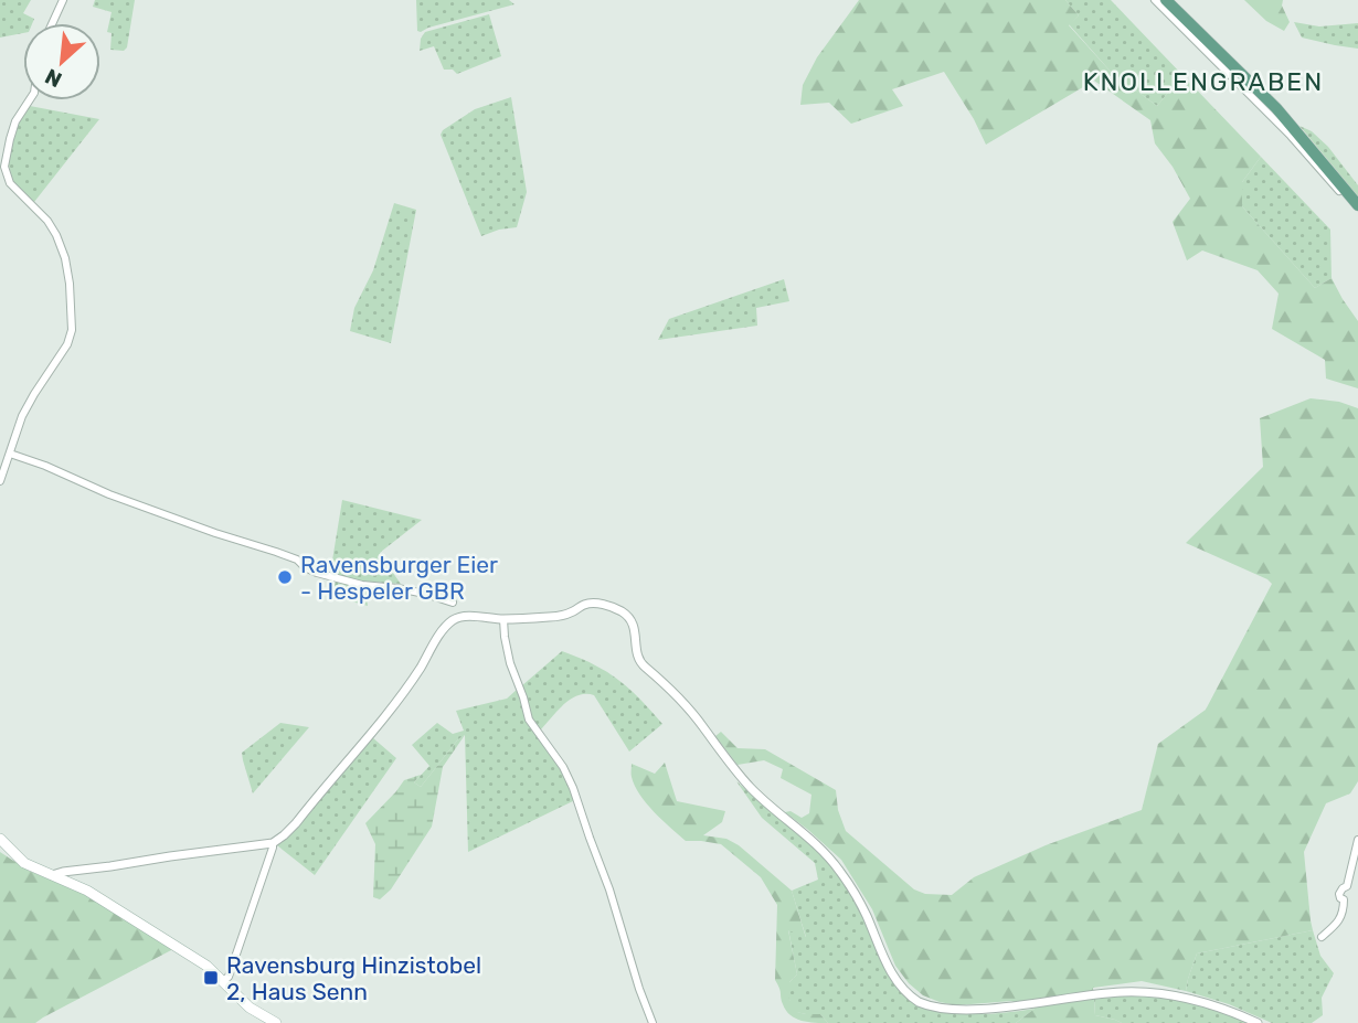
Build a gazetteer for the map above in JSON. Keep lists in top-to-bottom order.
{
  "districts": ["KNOLLENGRABEN"],
  "places": {
    "other": ["Ravensburger Eier - Hespeler GBR"],
    "transit": ["Ravensburg Hinzistobel 2, Haus Senn"]
  },
  "north": "bottom left"
}
